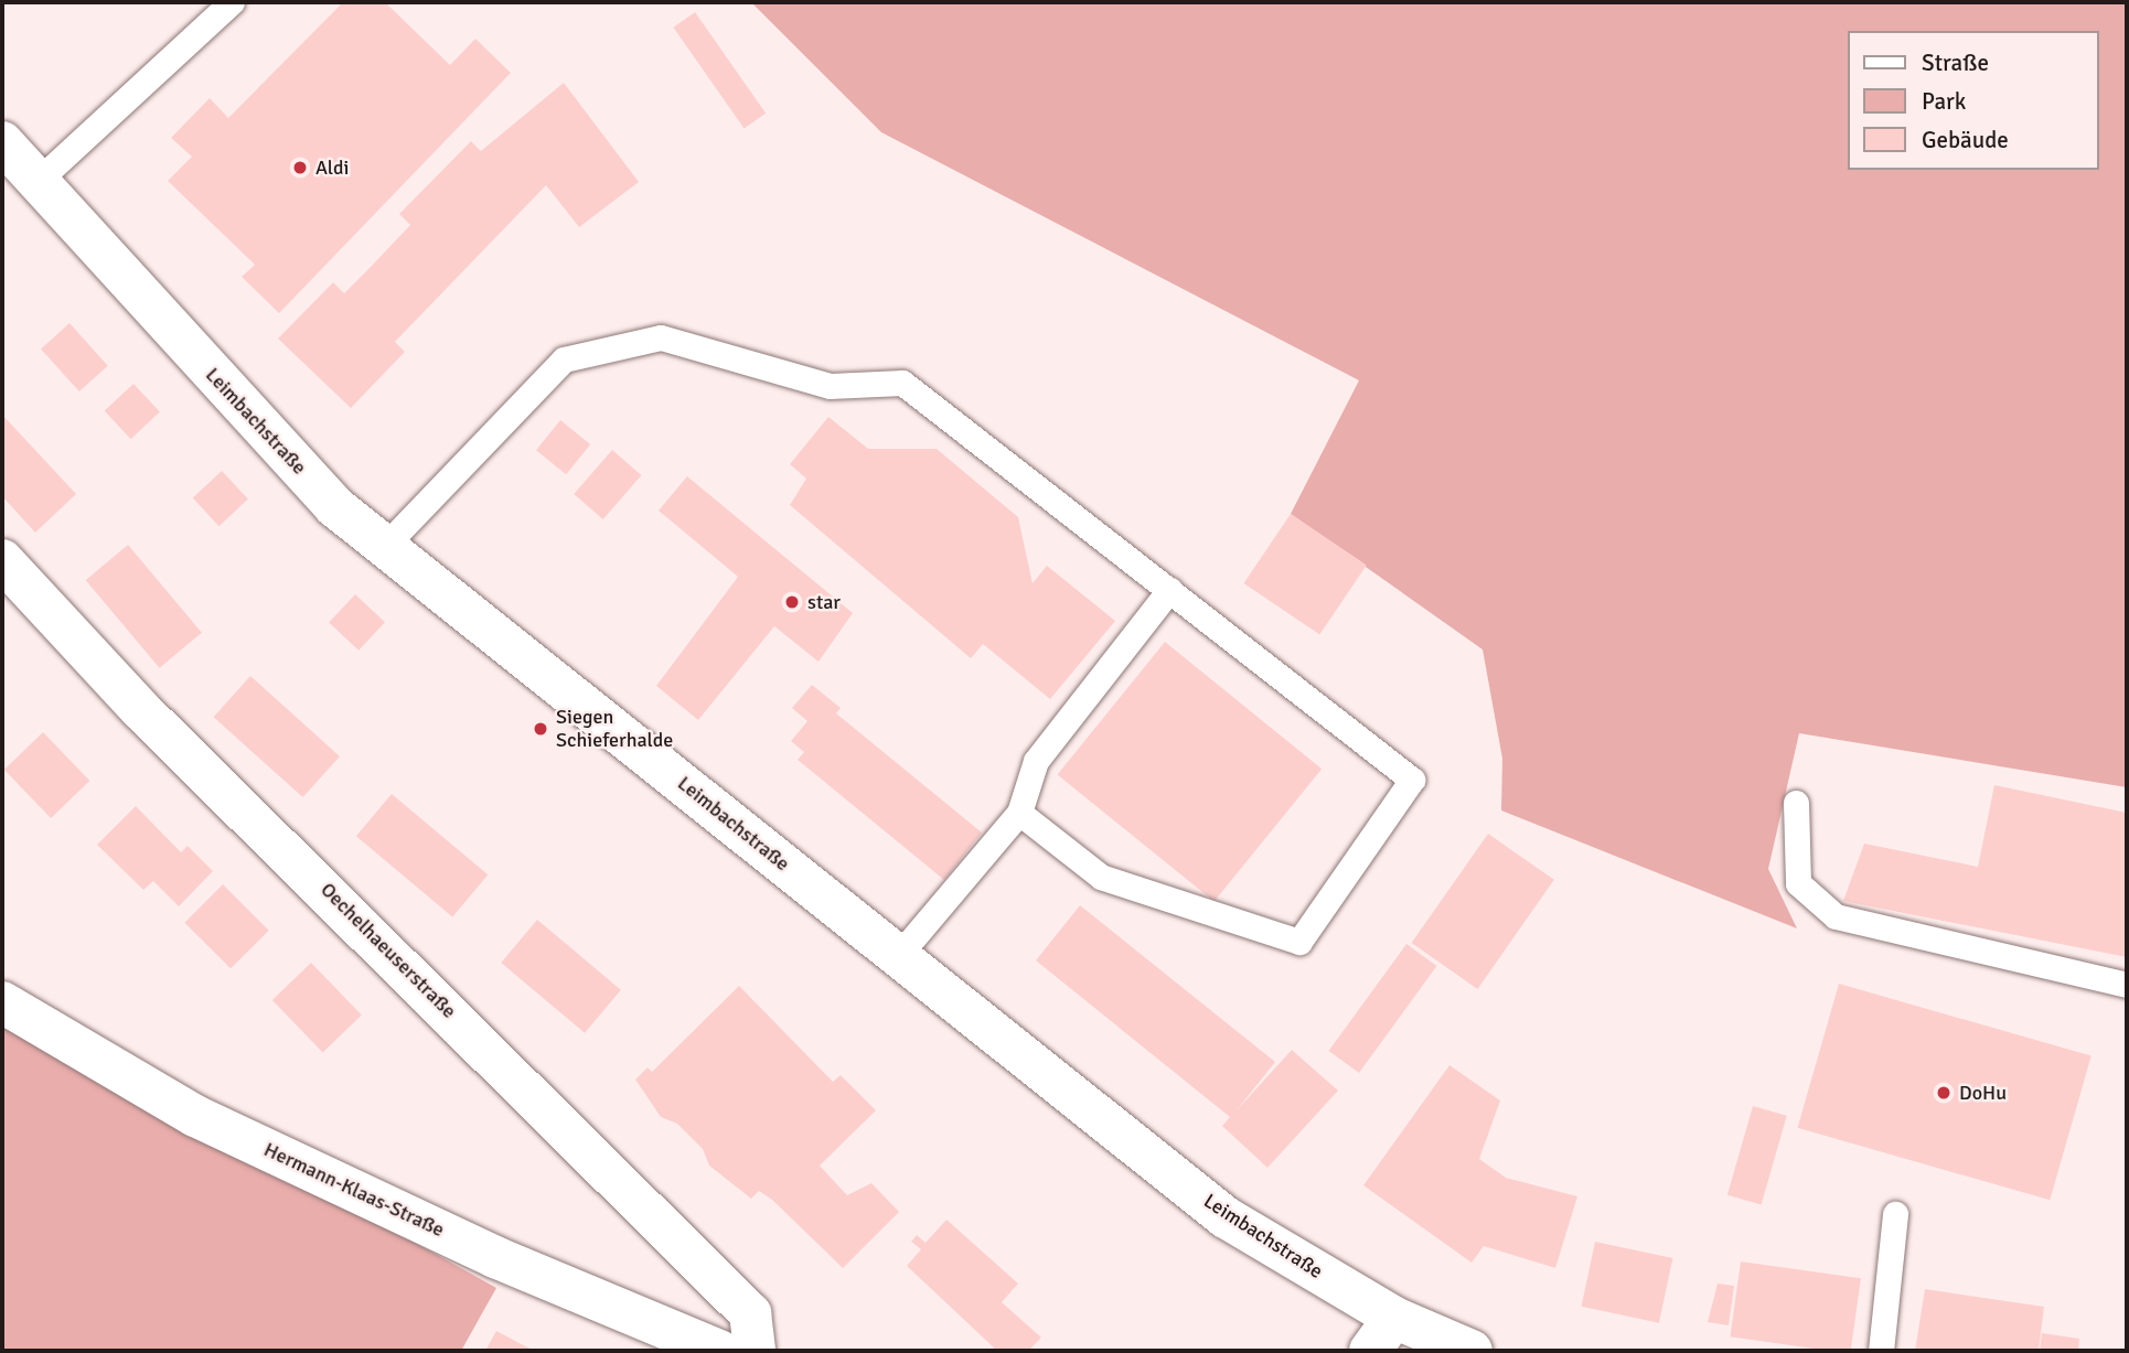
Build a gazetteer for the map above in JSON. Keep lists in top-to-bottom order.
{
  "streets": {
    "street": ["Leimbachstraße", "Oechelhaeuserstraße", "Hermann-Klaas-Straße"]
  },
  "places": [
    "Aldi",
    "star",
    "Siegen Schieferhalde",
    "DoHu"
  ],
  "legend": ["Straße", "Park", "Gebäude"]
}
